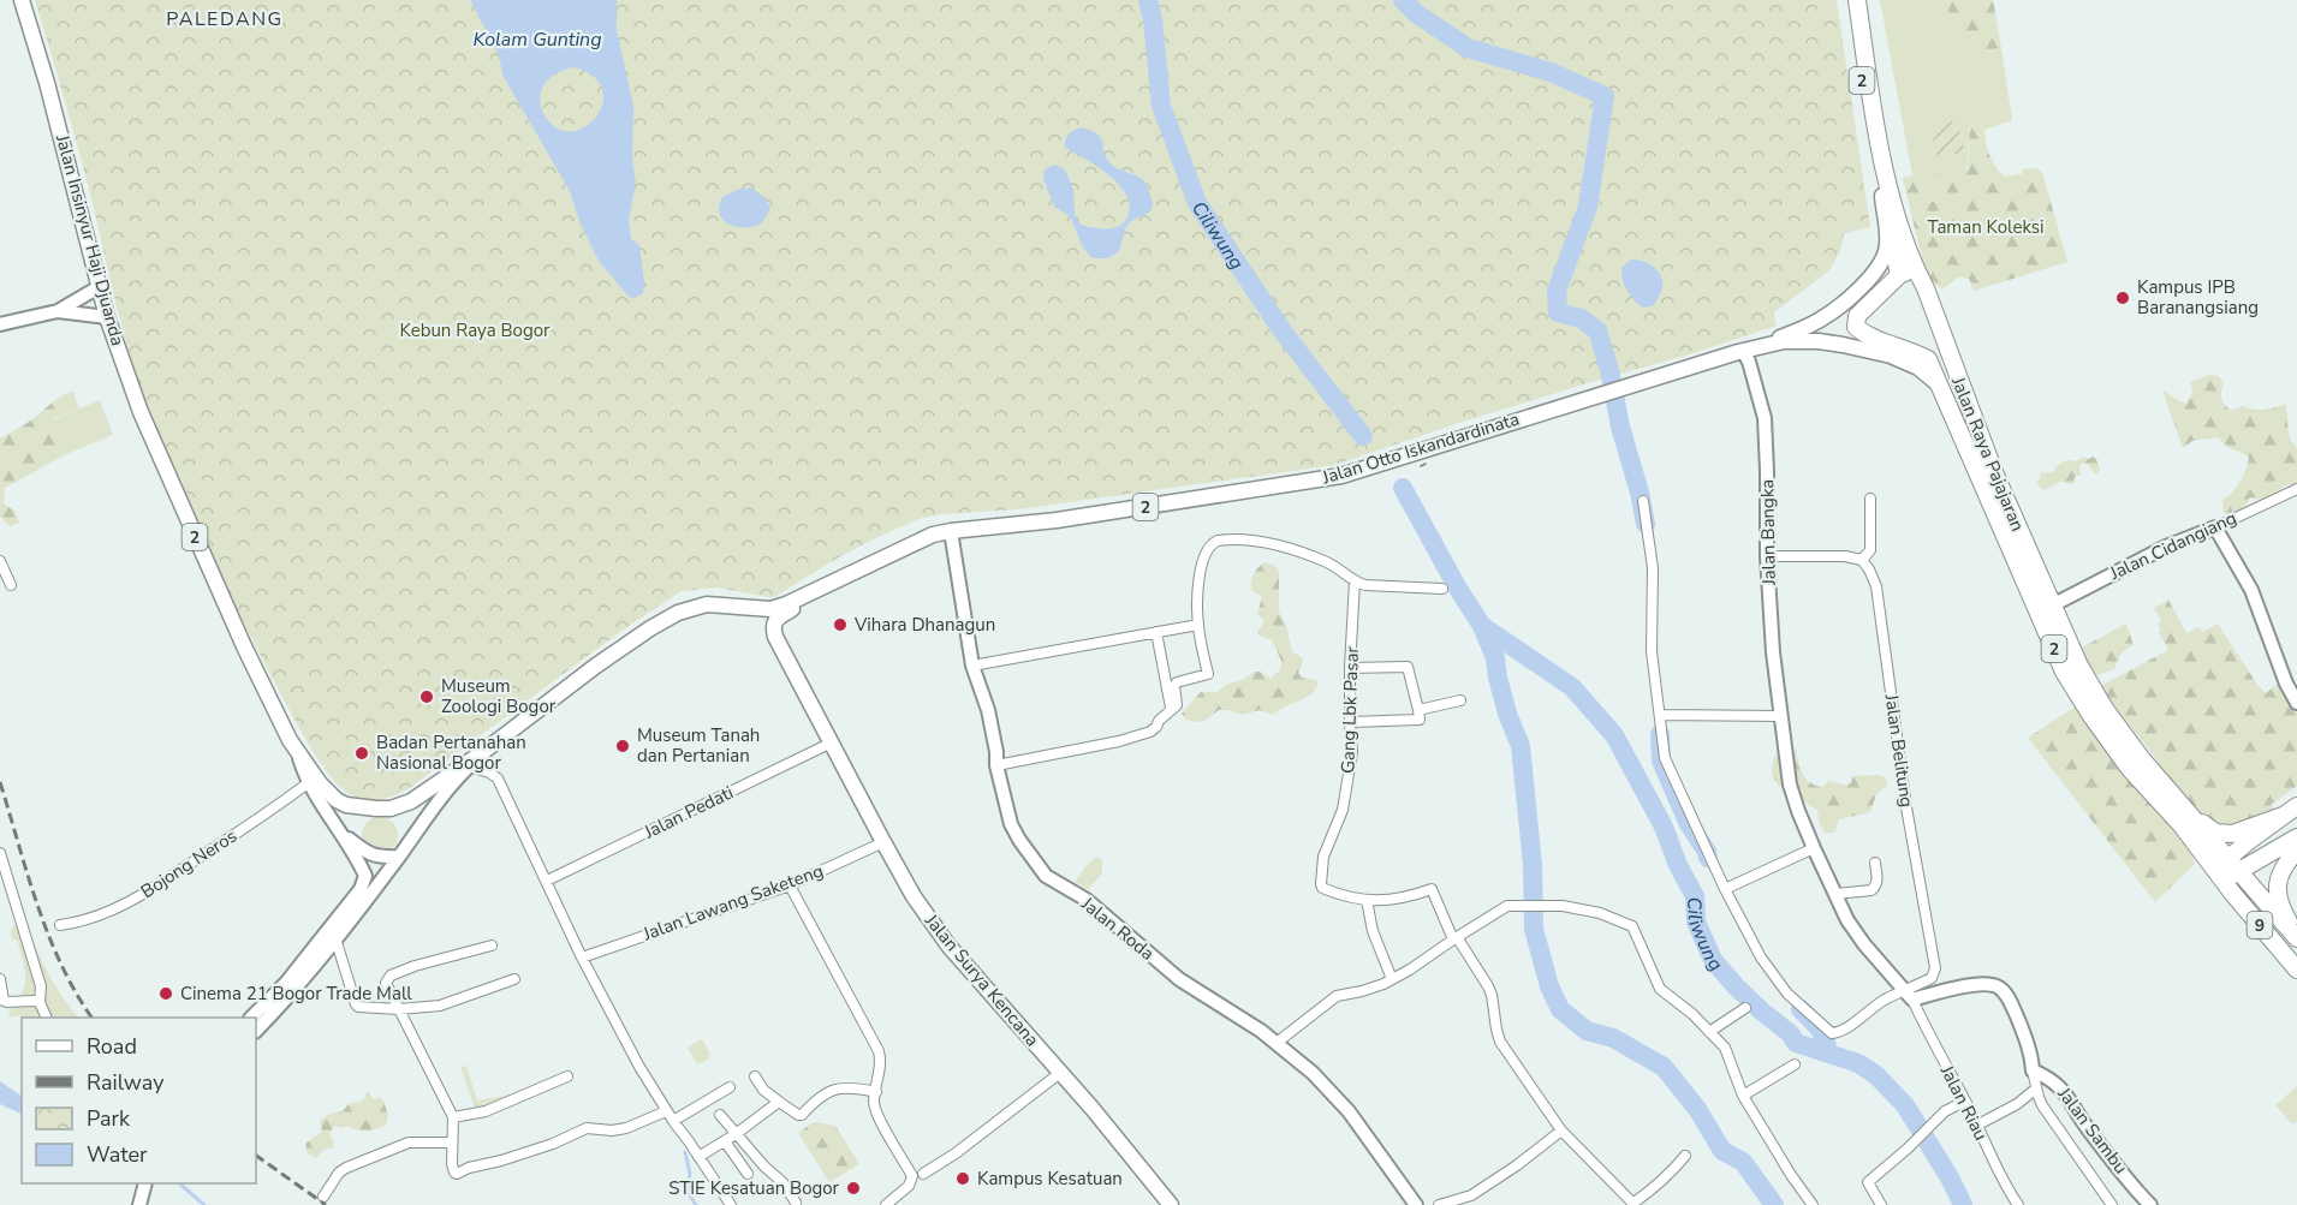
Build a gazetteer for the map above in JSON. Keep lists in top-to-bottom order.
{
  "streets": {
    "highway": ["2", "Jalan Raya Pajajaran", "9"],
    "main road": ["Jalan Insinyur Haji Djuanda", "Jalan Otto Iskandardinata", "Jalan Surya Kencana"],
    "street": [
      "Jalan Bangka",
      "Jalan Cidangiang",
      "Gang Lbk Pasar",
      "Jalan Belitung",
      "Jalan Pedati",
      "Bojong Neros",
      "Jalan Lawang Saketeng",
      "Jalan Roda",
      "Jalan Riau",
      "Jalan Sambu"
    ]
  },
  "crossings": [
    ["2", "Jalan Otto Iskandardinata"],
    ["2", "Jalan Raya Pajajaran"],
    ["Jalan Insinyur Haji Djuanda", "Jalan Otto Iskandardinata"],
    ["Jalan Insinyur Haji Djuanda", "Bojong Neros"],
    ["Jalan Otto Iskandardinata", "Jalan Raya Pajajaran"],
    ["Jalan Otto Iskandardinata", "Jalan Bangka"],
    ["Jalan Otto Iskandardinata", "Jalan Roda"],
    ["Jalan Otto Iskandardinata", "Jalan Surya Kencana"],
    ["Jalan Raya Pajajaran", "Jalan Cidangiang"],
    ["Jalan Bangka", "Jalan Belitung"],
    ["Jalan Bangka", "Jalan Riau"],
    ["Jalan Belitung", "Jalan Riau"],
    ["Jalan Pedati", "Jalan Surya Kencana"],
    ["Jalan Lawang Saketeng", "Jalan Surya Kencana"]
  ],
  "districts": ["PALEDANG"],
  "water": ["Kolam Gunting", "Ciliwung"],
  "parks": ["Taman Koleksi", "Kebun Raya Bogor"],
  "places": [
    "Kampus IPB Baranangsiang",
    "Vihara Dhanagun",
    "Museum Zoologi Bogor",
    "Museum Tanah dan Pertanian",
    "Badan Pertanahan Nasional Bogor",
    "Cinema 21 Bogor Trade Mall",
    "Kampus Kesatuan",
    "STIE Kesatuan Bogor"
  ],
  "legend": [
    "Road",
    "Railway",
    "Park",
    "Water"
  ]
}
